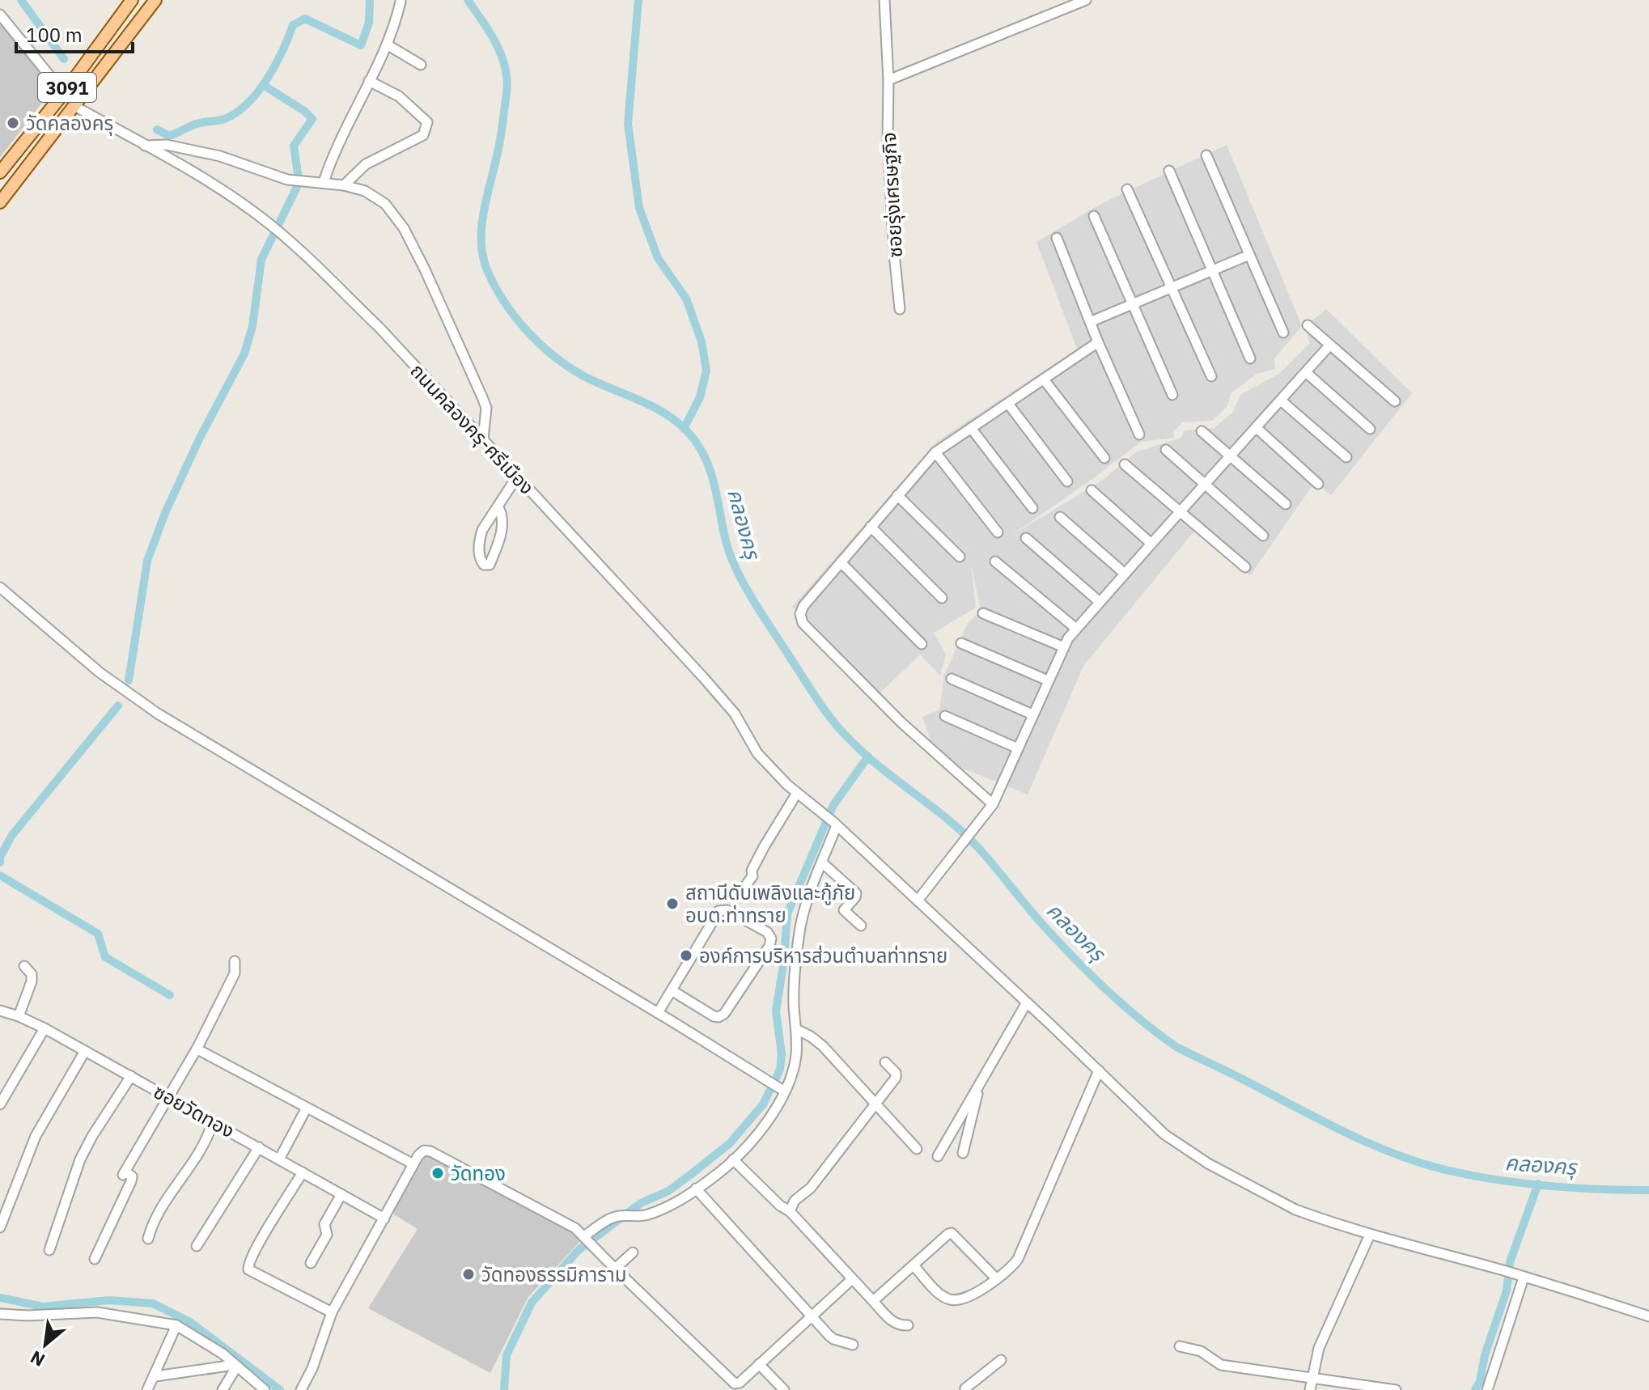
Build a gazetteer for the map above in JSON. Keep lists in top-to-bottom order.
{
  "streets": {
    "main road": ["3091"],
    "street": ["ซอยรุ่งเศรษฐกิจ", "ถนนคลองครุ-ศรีเมือง", "ซอยวัดทอง"]
  },
  "crossings": [
    ["3091", "ถนนคลองครุ-ศรีเมือง"]
  ],
  "water": ["คลองครุ"],
  "places": [
    "วัดคลองครุ",
    "สถานีดับเพลิงและกู้ภัย อบต.ท่าทราย",
    "องค์การบริหารส่วนตำบลท่าทราย",
    "วัดทอง",
    "วัดทองธรรมิการาม"
  ],
  "scale_bar": "100 m",
  "north": "bottom left"
}
